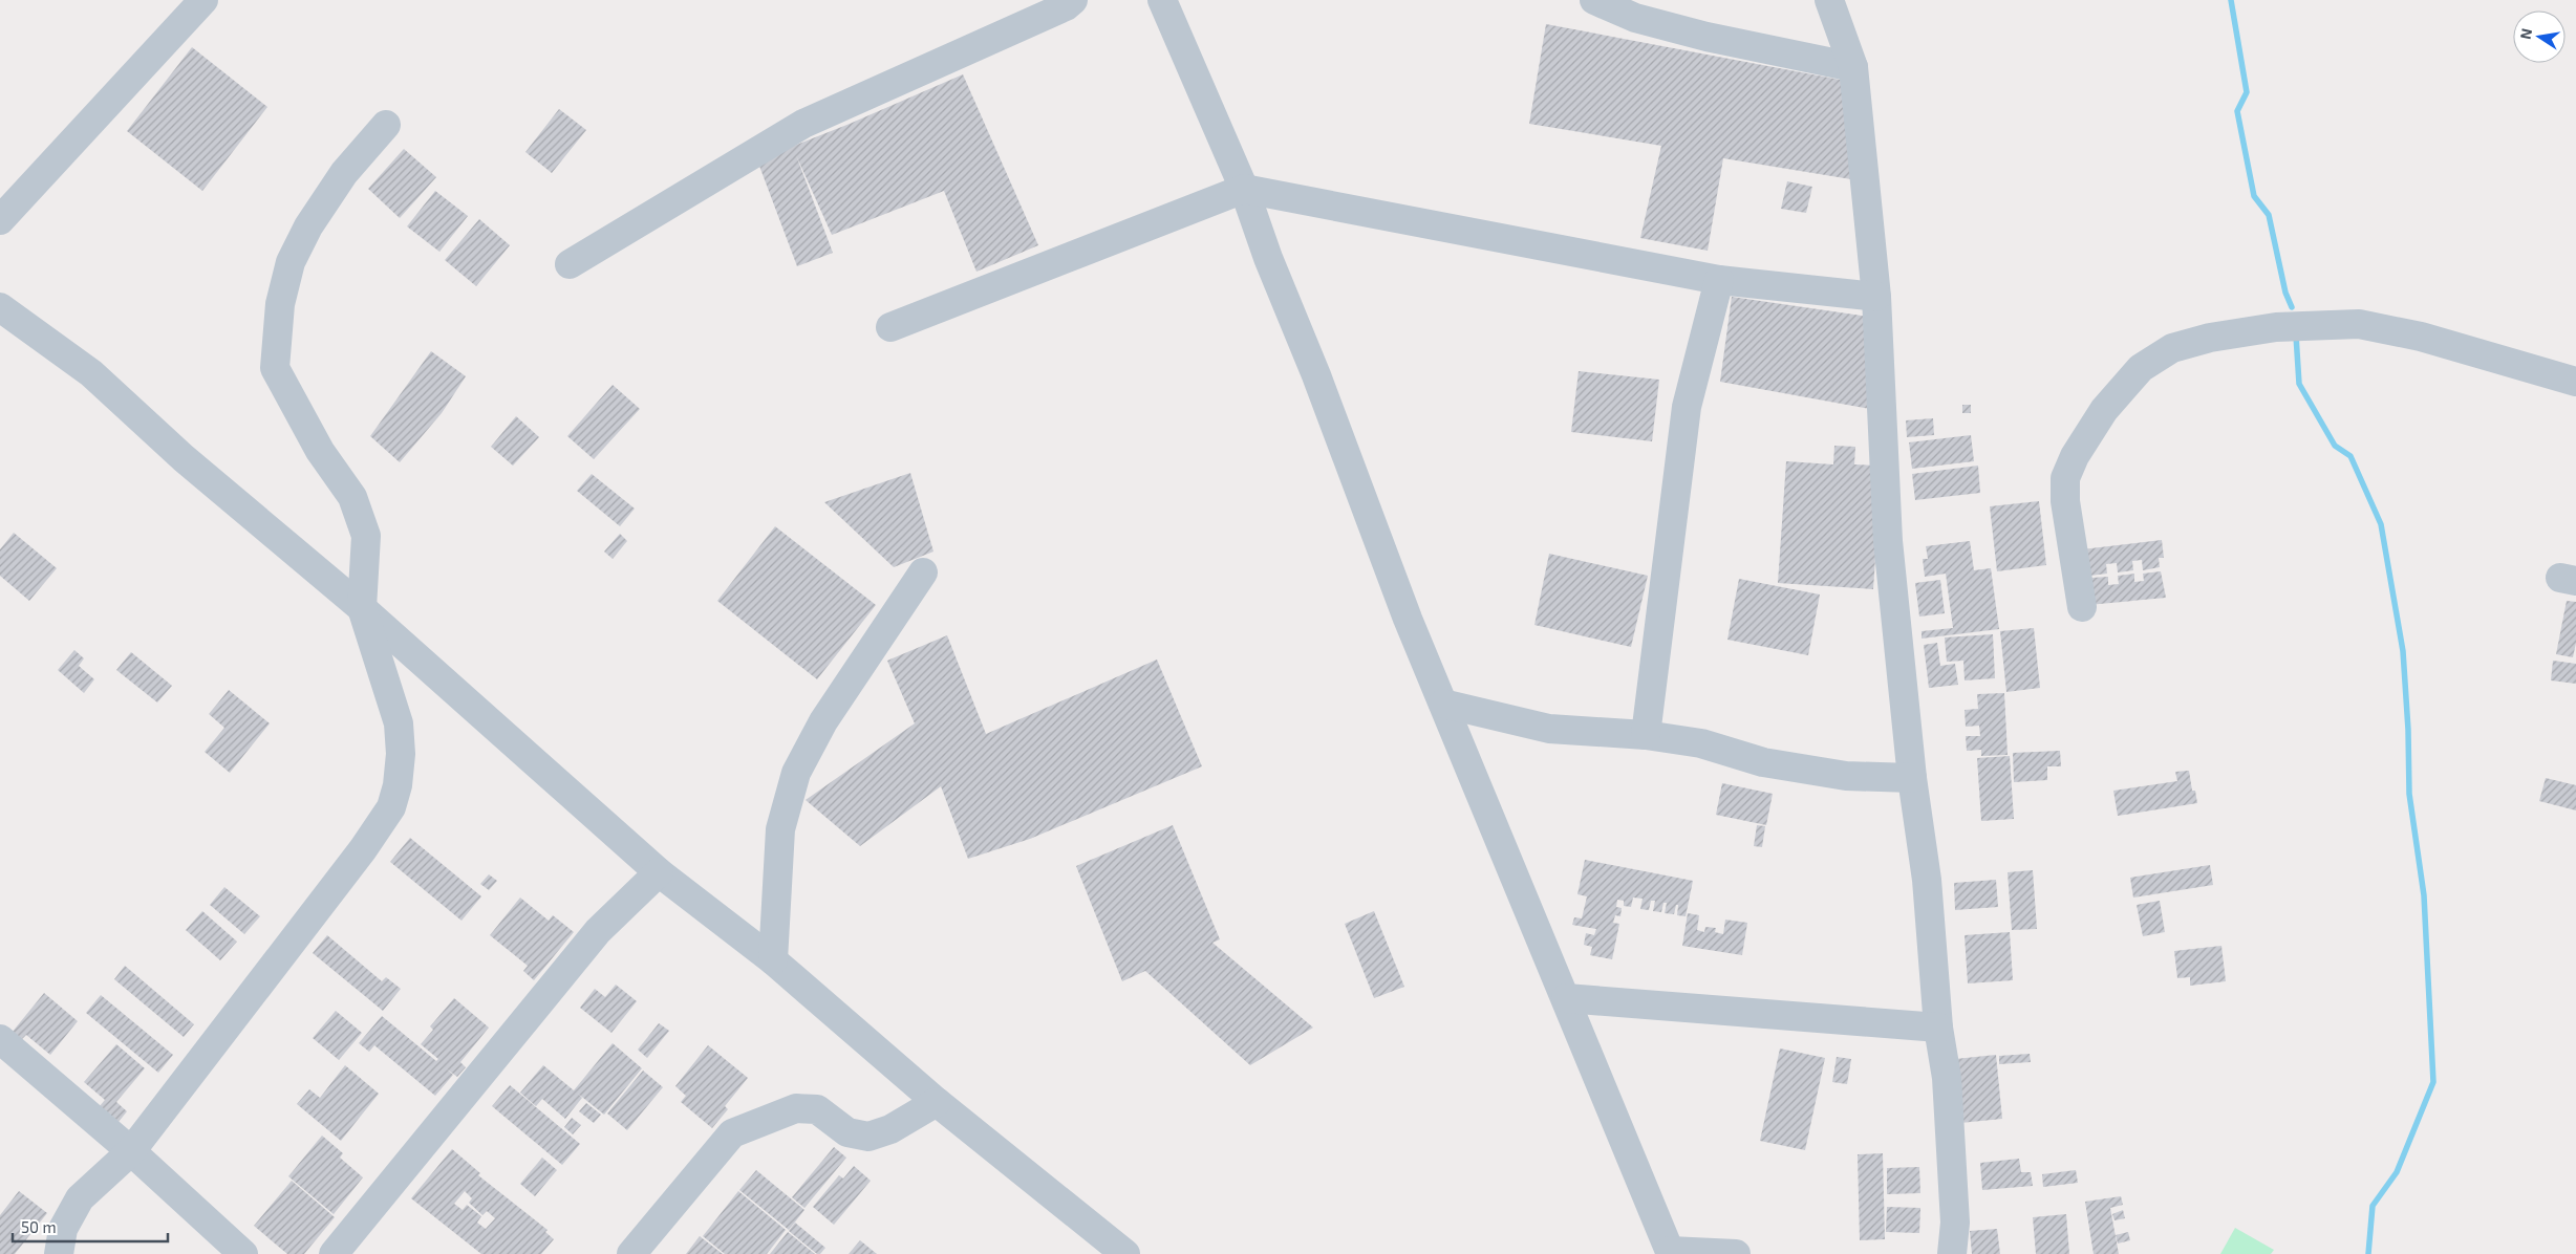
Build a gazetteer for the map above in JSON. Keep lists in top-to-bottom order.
{
  "scale_bar": "50 m",
  "north": "left"
}
